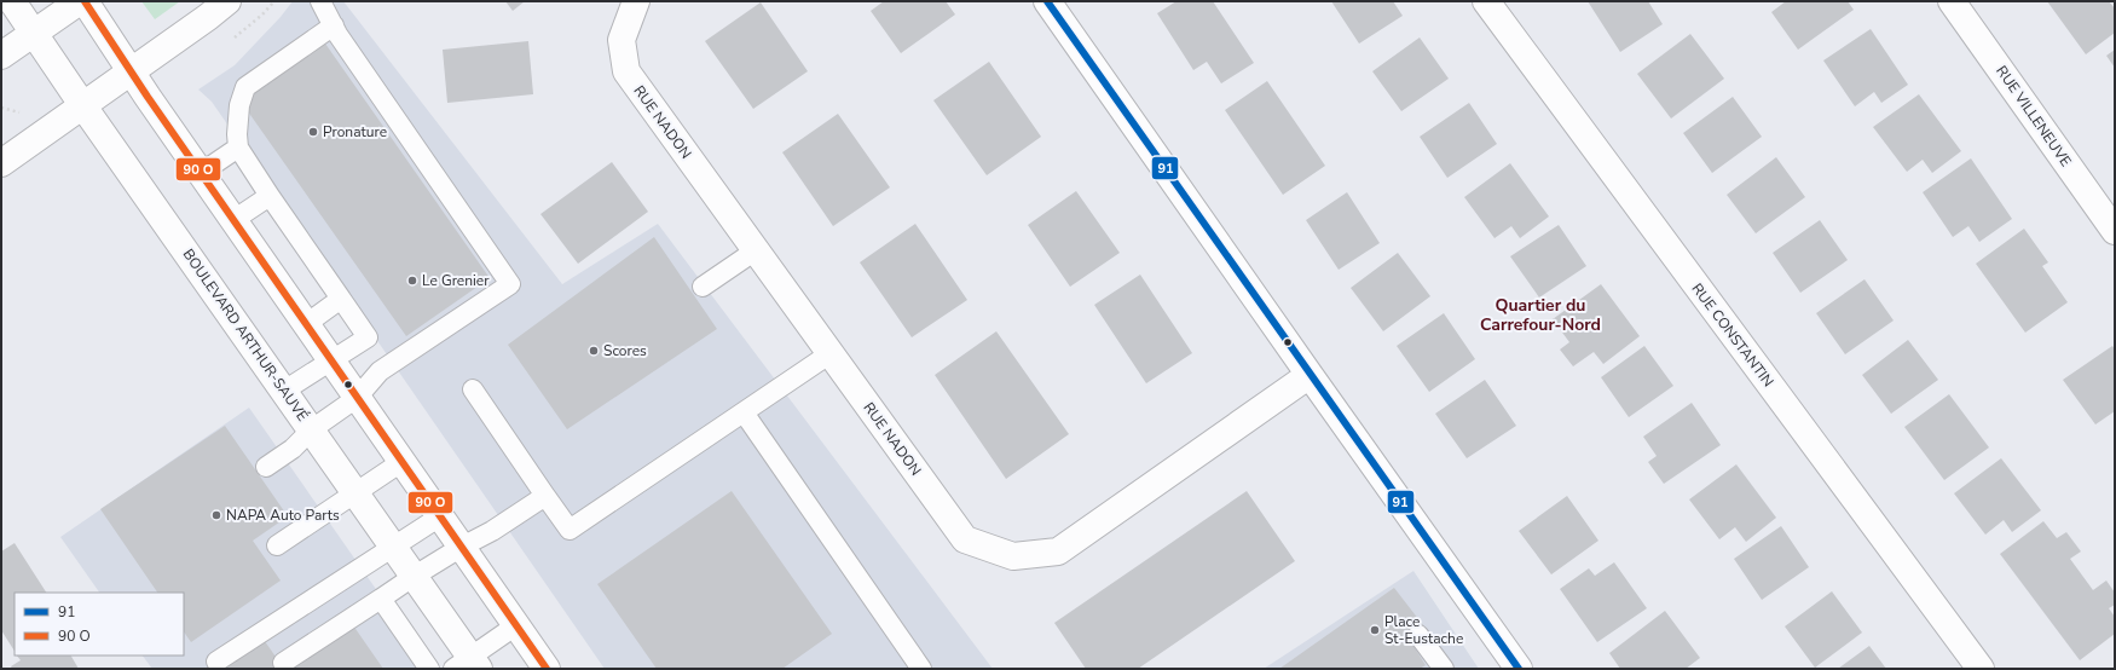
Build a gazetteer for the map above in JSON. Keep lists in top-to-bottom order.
{
  "streets": {
    "street": [
      "RUE VILLENEUVE",
      "RUE NADON",
      "BOULEVARD ARTHUR-SAUVÉ",
      "RUE CONSTANTIN"
    ]
  },
  "districts": ["Quartier du Carrefour-Nord"],
  "places": [
    "Pronature",
    "Le Grenier",
    "Scores",
    "NAPA Auto Parts",
    "Place St-Eustache"
  ],
  "lines": ["transit line 91"],
  "legend": ["91", "90 O"]
}
